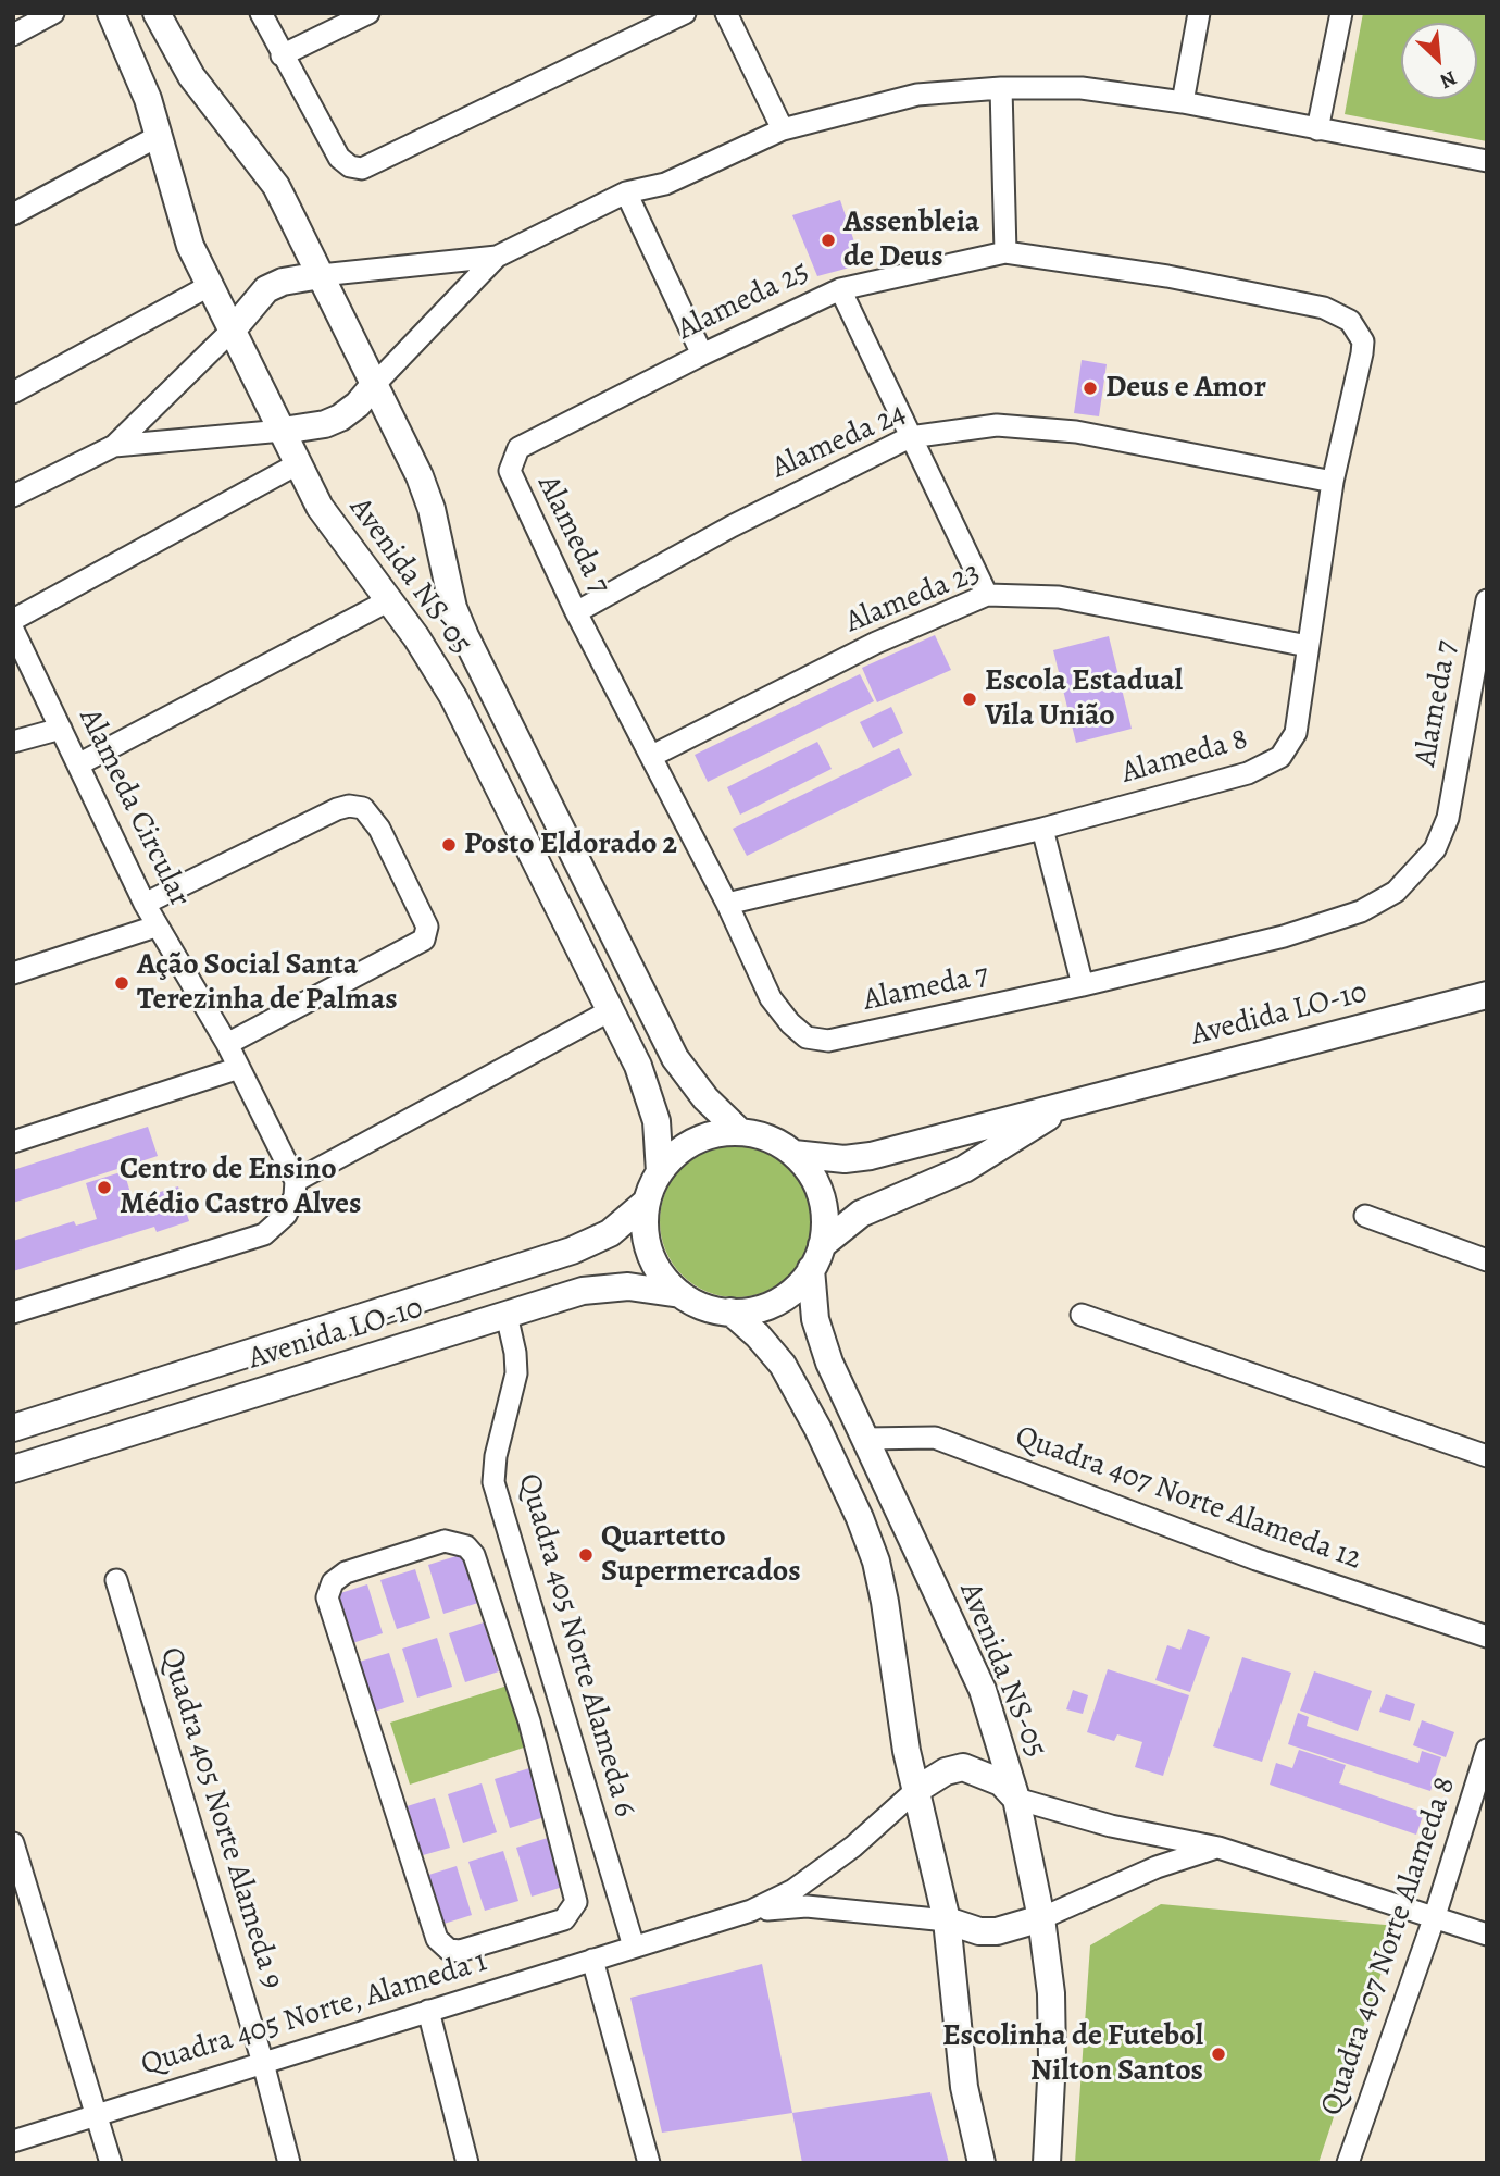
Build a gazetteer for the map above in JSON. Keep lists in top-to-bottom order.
{
  "streets": {
    "street": [
      "Alameda 25",
      "Alameda 24",
      "Alameda 7",
      "Avenida NS-05",
      "Alameda 23",
      "Alameda 8",
      "Alameda Circular",
      "Avedida LO-10",
      "Avenida LO-10",
      "Quadra 407 Norte Alameda 12",
      "Quadra 405 Norte Alameda 6",
      "Quadra 405 Norte Alameda 9",
      "Quadra 407 Norte Alameda 8",
      "Quadra 405 Norte, Alameda 1"
    ]
  },
  "crossings": [
    ["Alameda 25", "Alameda 7"],
    ["Alameda 25", "Alameda 8"],
    ["Alameda 24", "Alameda 7"],
    ["Alameda 24", "Alameda 8"],
    ["Alameda 7", "Alameda 23"],
    ["Alameda 7", "Alameda 8"],
    ["Avenida NS-05", "Avedida LO-10"],
    ["Avenida NS-05", "Avenida LO-10"],
    ["Avenida NS-05", "Quadra 407 Norte Alameda 12"],
    ["Alameda 23", "Alameda 8"],
    ["Avedida LO-10", "Avenida LO-10"],
    ["Avenida LO-10", "Quadra 405 Norte Alameda 6"],
    ["Quadra 405 Norte Alameda 6", "Quadra 405 Norte, Alameda 1"],
    ["Quadra 405 Norte Alameda 9", "Quadra 405 Norte, Alameda 1"]
  ],
  "places": [
    "Assenbleia de Deus",
    "Deus e Amor",
    "Escola Estadual Vila União",
    "Posto Eldorado 2",
    "Ação Social Santa Terezinha de Palmas",
    "Centro de Ensino Médio Castro Alves",
    "Quartetto Supermercados",
    "Escolinha de Futebol Nilton Santos"
  ],
  "north": "bottom right"
}
